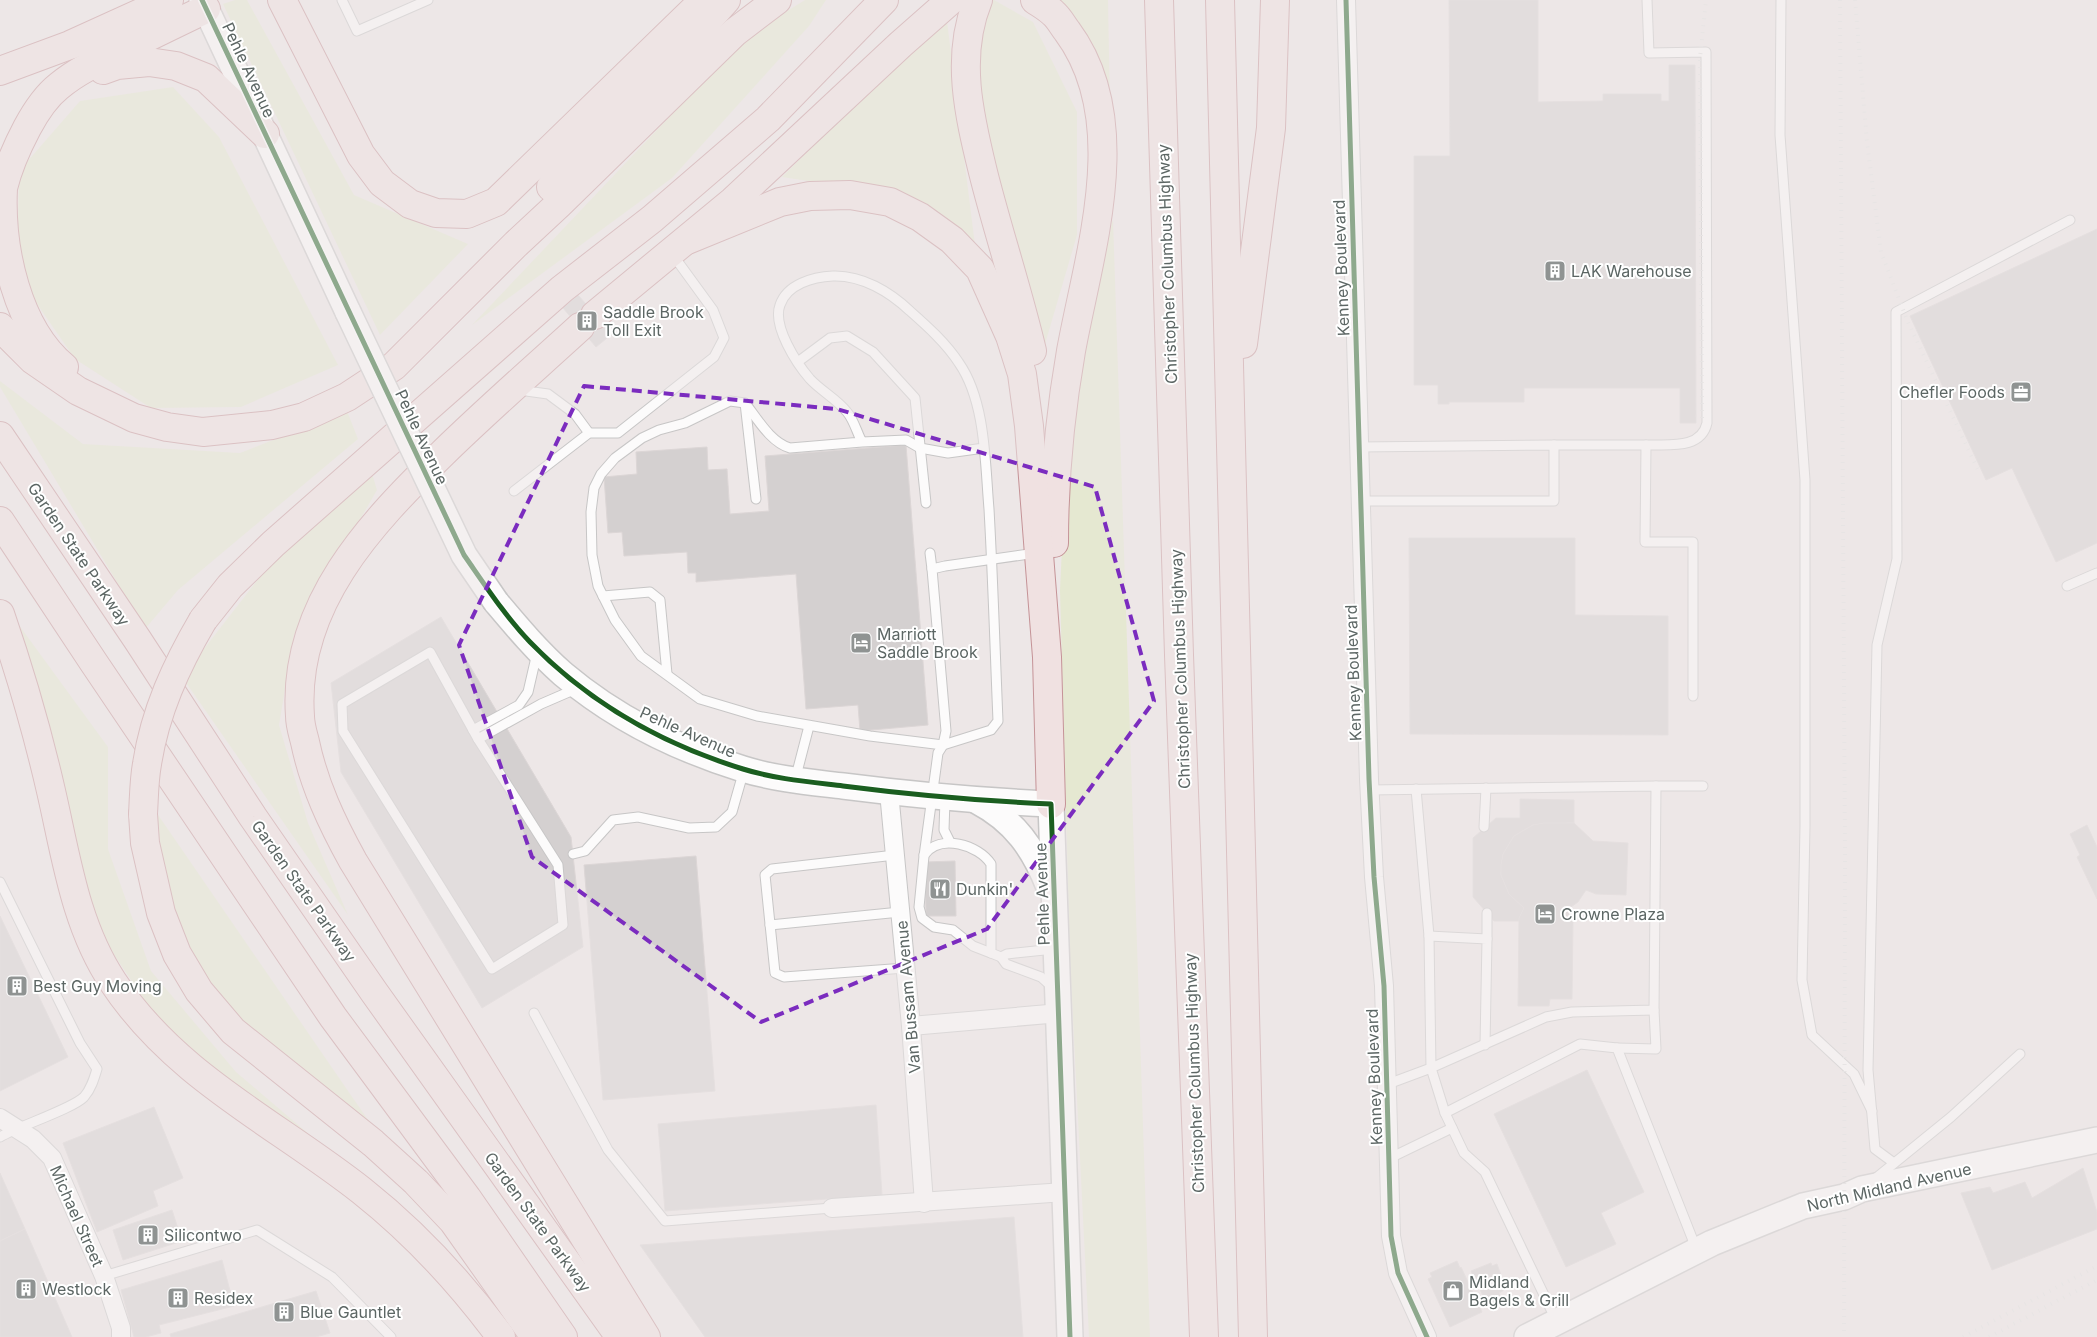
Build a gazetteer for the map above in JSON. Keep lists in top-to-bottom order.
{
  "streets": {
    "highway": ["Christopher Columbus Highway", "Garden State Parkway"],
    "street": [
      "Pehle Avenue",
      "Kenney Boulevard",
      "Van Bussam Avenue",
      "North Midland Avenue",
      "Michael Street"
    ]
  },
  "crossings": [
    ["Pehle Avenue", "Van Bussam Avenue"]
  ],
  "places": {
    "building": [
      "LAK Warehouse",
      "Saddle Brook Toll Exit",
      "Best Guy Moving",
      "Silicontwo",
      "Westlock",
      "Residex",
      "Blue Gauntlet"
    ],
    "office": ["Chefler Foods"],
    "hotel": ["Marriott Saddle Brook", "Crowne Plaza"],
    "restaurant": ["Dunkin'"],
    "shop": ["Midland Bagels & Grill"]
  }
}
